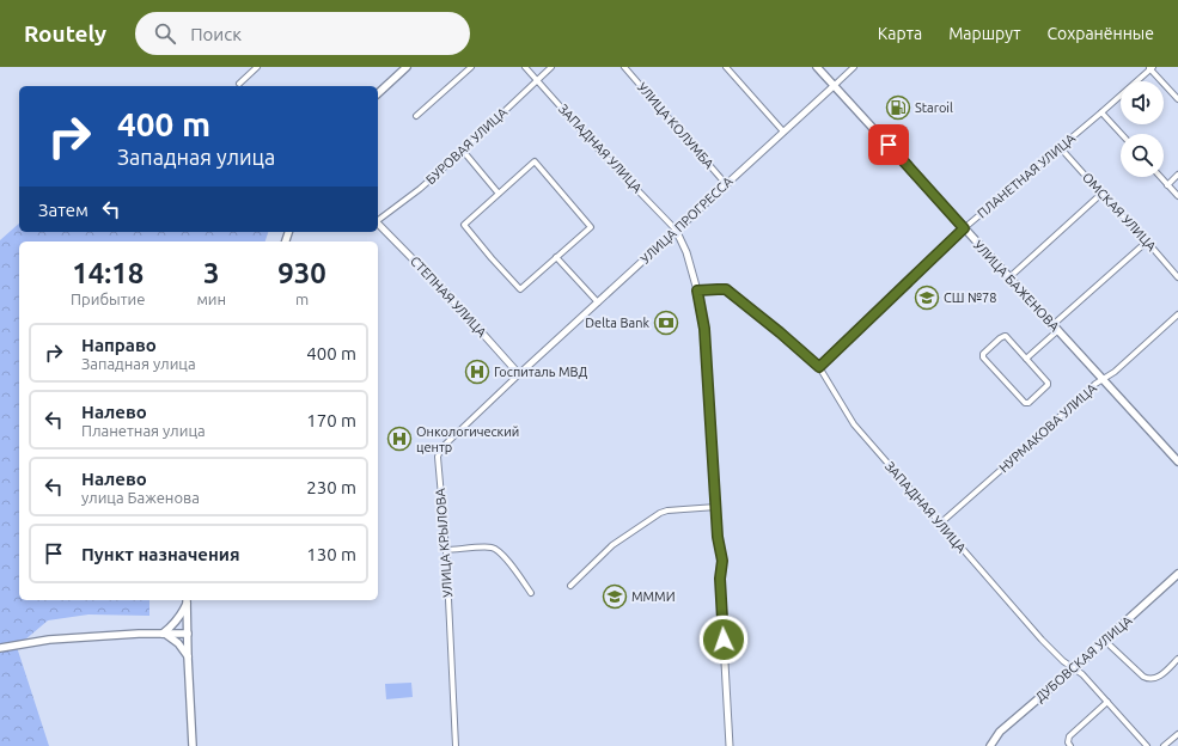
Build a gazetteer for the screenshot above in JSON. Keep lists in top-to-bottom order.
{
  "streets": {
    "main road": ["УЛИЦА БАЖЕНОВА", "ДУБОВСКАЯ УЛИЦА"],
    "street": [
      "УЛИЦА КОЛУМБА",
      "БУРОВАЯ УЛИЦА",
      "ЗАПАДНАЯ УЛИЦА",
      "ПЛАНЕТНАЯ УЛИЦА",
      "ОМСКАЯ УЛИЦА",
      "УЛИЦА ПРОГРЕССА",
      "СТЕПНАЯ УЛИЦА",
      "НУРМАКОВА УЛИЦА",
      "УЛИЦА КРЫЛОВА"
    ]
  },
  "crossings": [
    ["УЛИЦА КОЛУМБА", "УЛИЦА ПРОГРЕССА"],
    ["БУРОВАЯ УЛИЦА", "ЗАПАДНАЯ УЛИЦА"],
    ["ЗАПАДНАЯ УЛИЦА", "ПЛАНЕТНАЯ УЛИЦА"],
    ["ЗАПАДНАЯ УЛИЦА", "УЛИЦА ПРОГРЕССА"],
    ["ЗАПАДНАЯ УЛИЦА", "НУРМАКОВА УЛИЦА"],
    ["ЗАПАДНАЯ УЛИЦА", "ДУБОВСКАЯ УЛИЦА"],
    ["ПЛАНЕТНАЯ УЛИЦА", "ОМСКАЯ УЛИЦА"],
    ["ПЛАНЕТНАЯ УЛИЦА", "УЛИЦА БАЖЕНОВА"],
    ["УЛИЦА ПРОГРЕССА", "УЛИЦА БАЖЕНОВА"],
    ["УЛИЦА ПРОГРЕССА", "СТЕПНАЯ УЛИЦА"],
    ["УЛИЦА ПРОГРЕССА", "УЛИЦА КРЫЛОВА"],
    ["УЛИЦА БАЖЕНОВА", "НУРМАКОВА УЛИЦА"],
    ["СТЕПНАЯ УЛИЦА", "УЛИЦА КРЫЛОВА"]
  ],
  "places": {
    "fuel station": ["Staroil"],
    "school or university": ["СШ №78", "МММИ"],
    "bank": ["Delta Bank"],
    "hospital": ["Госпиталь МВД", "Онкологический центр"]
  },
  "page": {
    "header": "Routely",
    "search": "Поиск",
    "nav": ["Карта", "Маршрут", "Сохранённые"],
    "turn": ["400 m", "Западная улица"],
    "then": "Затем",
    "eta": [
      "14:18",
      "Прибытие",
      "3",
      "мин",
      "930",
      "m"
    ],
    "list": [
      {
        "name": "Направо",
        "note": "Западная улица",
        "value": "400 m"
      },
      {
        "name": "Налево",
        "note": "Планетная улица",
        "value": "170 m"
      },
      {
        "name": "Налево",
        "note": "улица Баженова",
        "value": "230 m"
      },
      {
        "name": "Пункт назначения",
        "value": "130 m"
      }
    ]
  }
}
